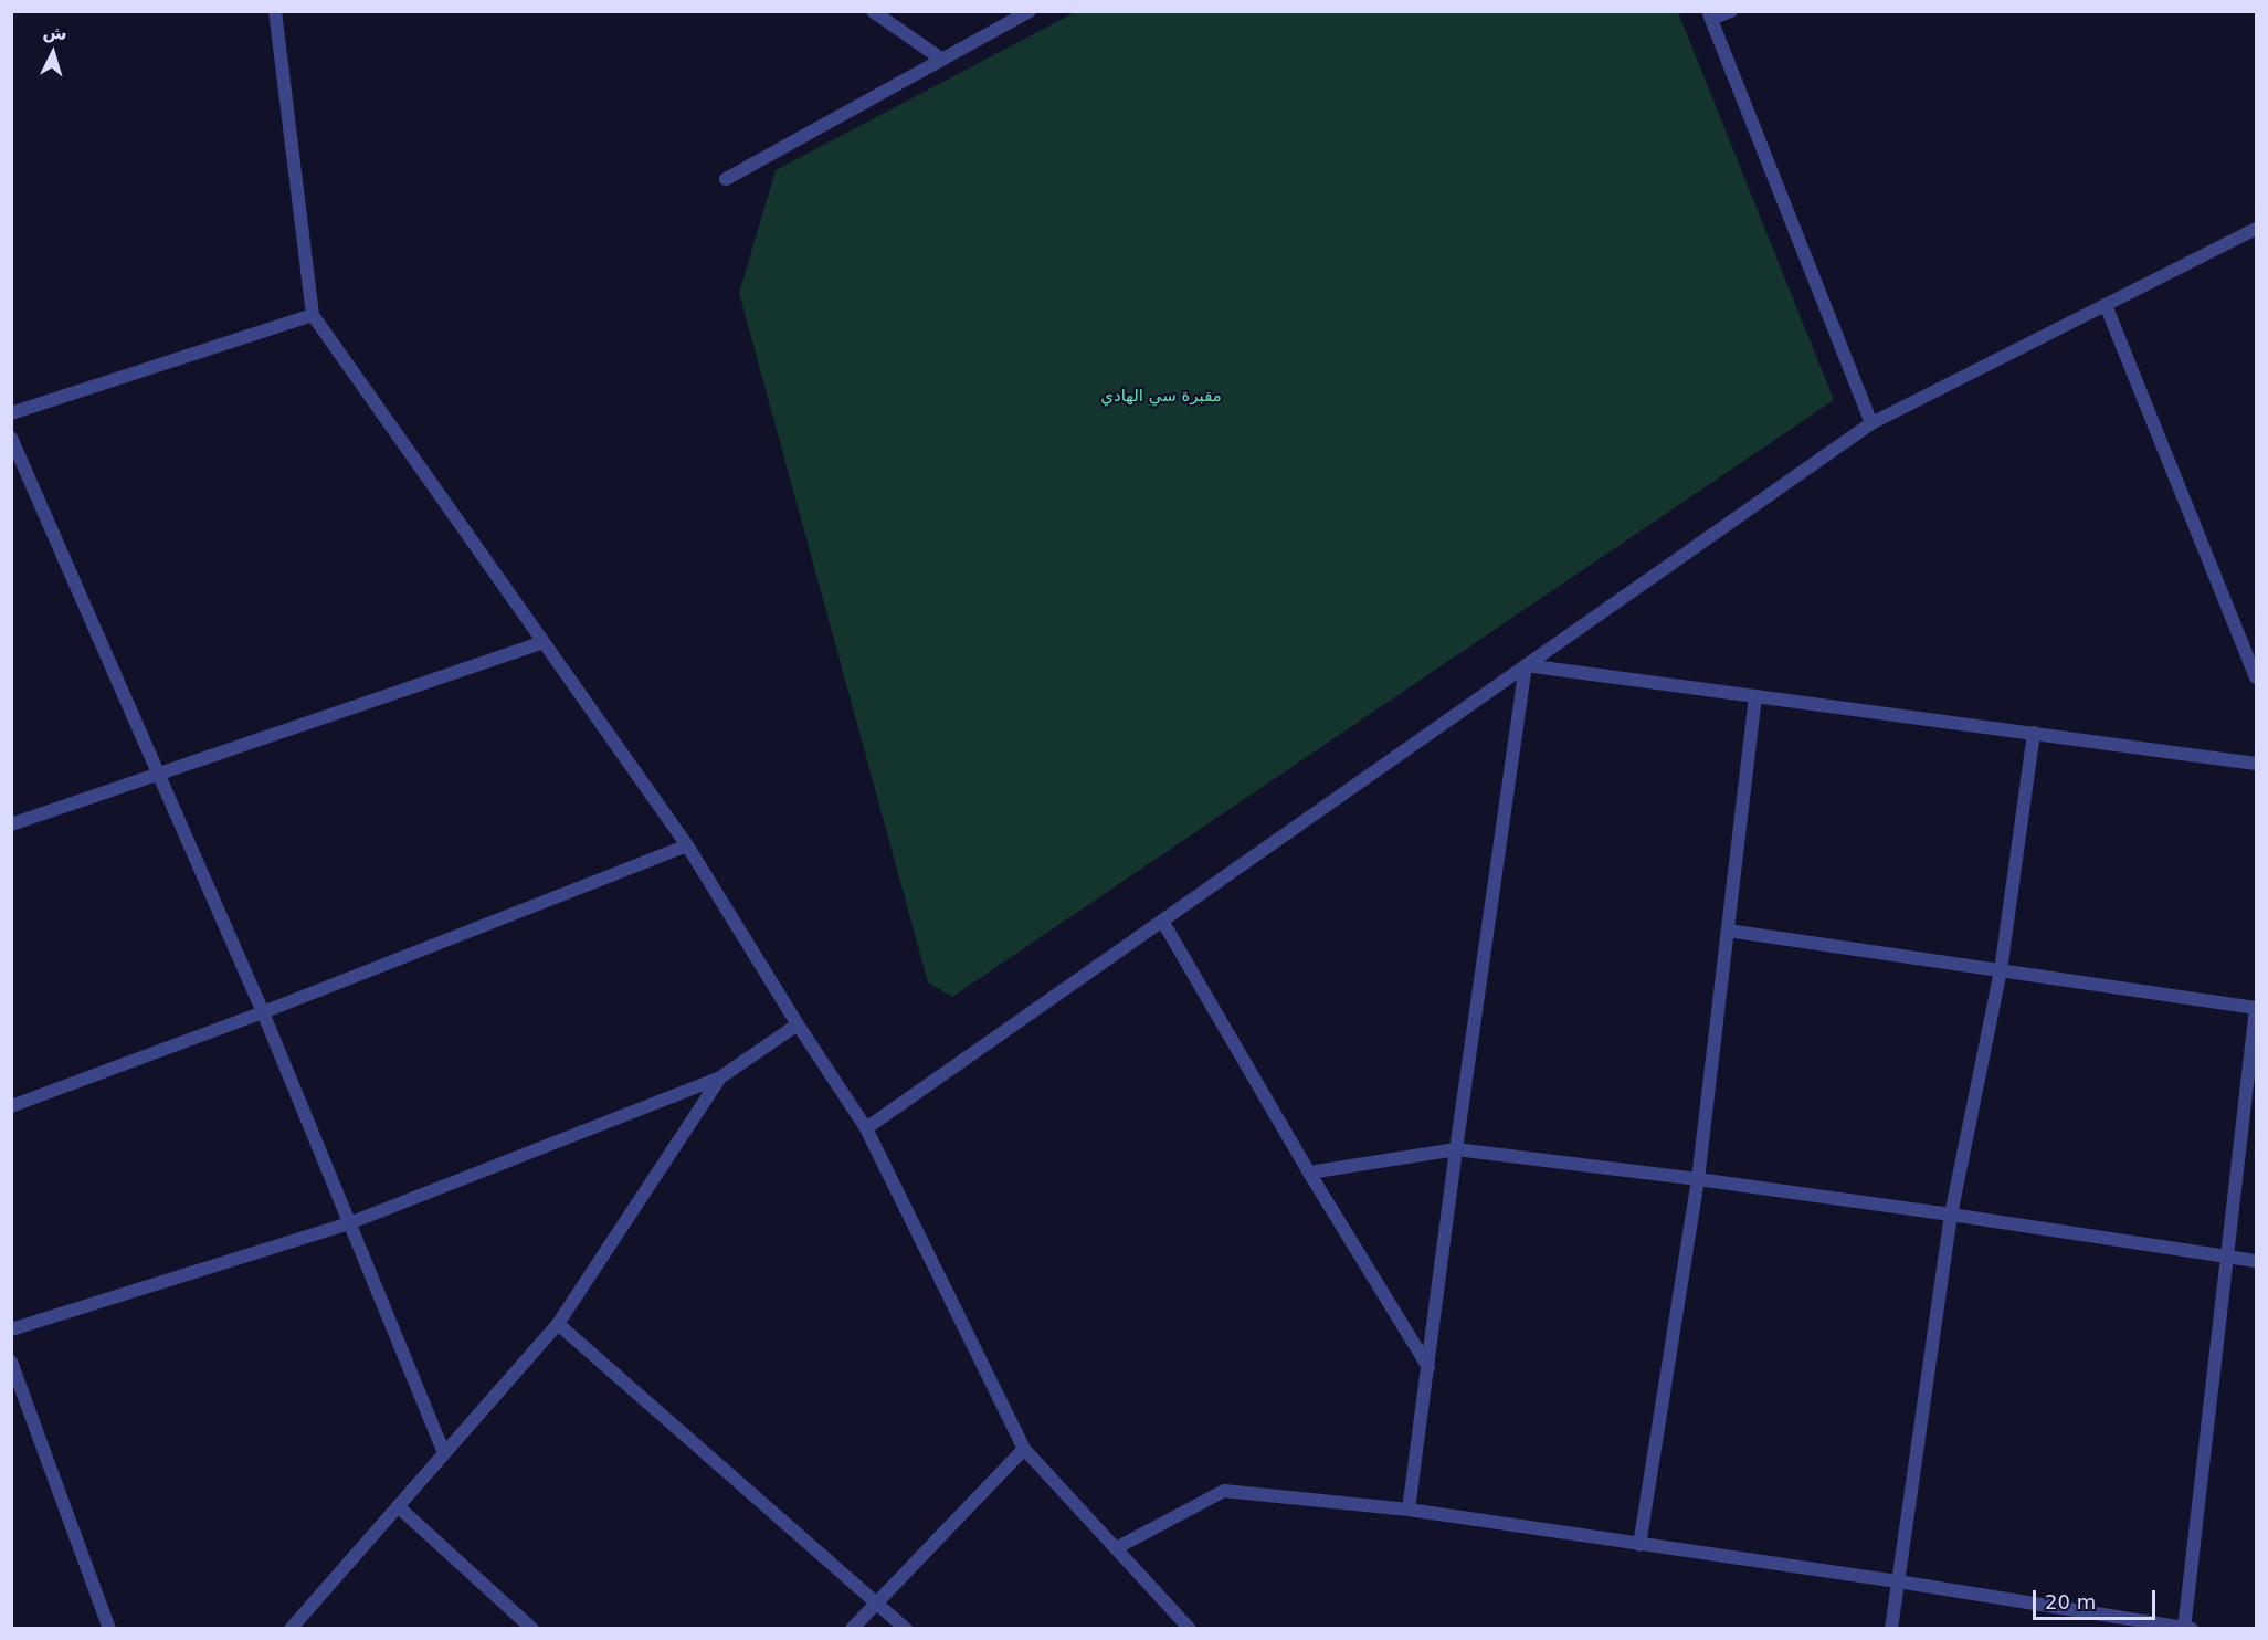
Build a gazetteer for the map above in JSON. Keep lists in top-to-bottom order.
{
  "parks": ["مقبرة سي الهادي"],
  "scale_bar": "20 m",
  "north": "top"
}
